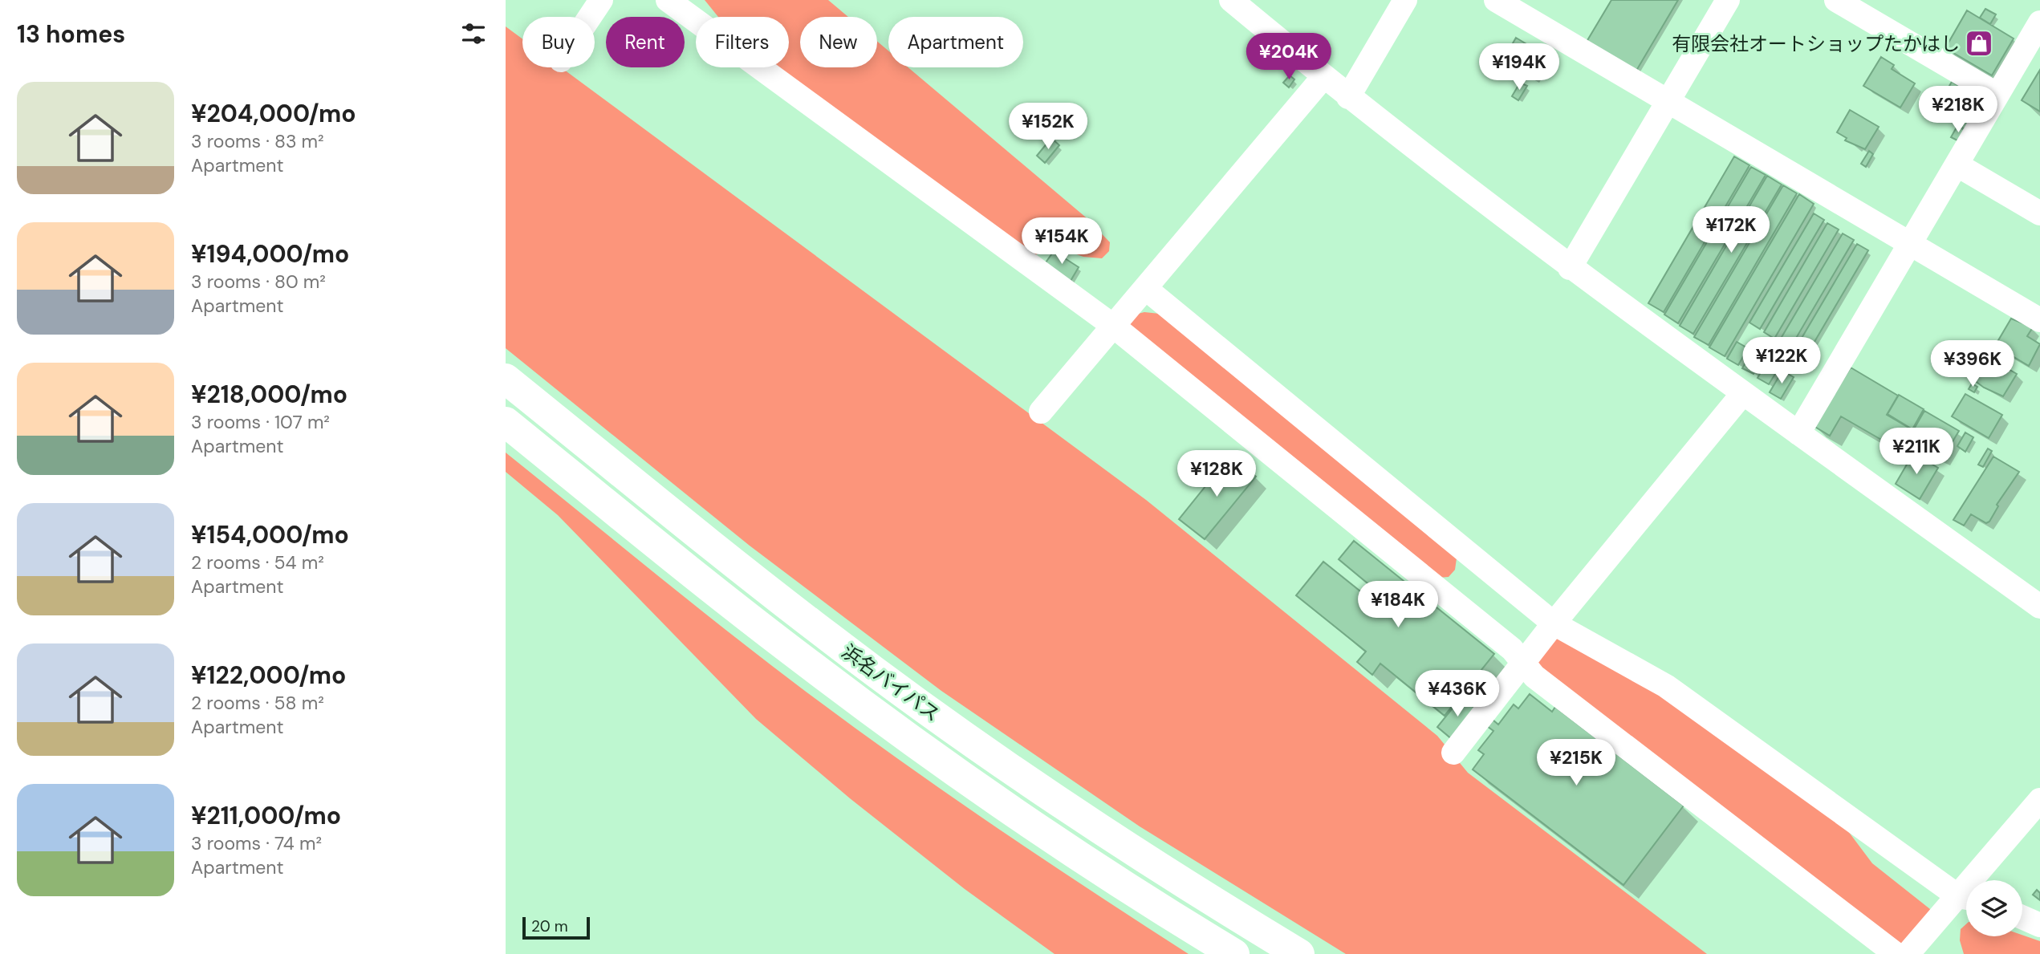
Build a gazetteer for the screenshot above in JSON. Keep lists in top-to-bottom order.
{
  "streets": {
    "highway": ["浜名バイパス"]
  },
  "places": {
    "shop": ["有限会社オートショップたかはし"]
  },
  "scale_bar": "20 m",
  "page": {
    "heading": "13 homes",
    "chip": [
      "Buy",
      "Rent",
      "Filters",
      "New",
      "Apartment"
    ],
    "price": [
      "¥204K",
      "¥194K",
      "¥218K",
      "¥152K",
      "¥172K",
      "¥154K",
      "¥122K",
      "¥396K",
      "¥211K",
      "¥128K",
      "¥184K",
      "¥436K",
      "¥215K"
    ],
    "list": [
      {
        "name": "¥204,000/mo",
        "note": "3 rooms · 83 m² · Apartment"
      },
      {
        "name": "¥194,000/mo",
        "note": "3 rooms · 80 m² · Apartment"
      },
      {
        "name": "¥218,000/mo",
        "note": "3 rooms · 107 m² · Apartment"
      },
      {
        "name": "¥154,000/mo",
        "note": "2 rooms · 54 m² · Apartment"
      },
      {
        "name": "¥122,000/mo",
        "note": "2 rooms · 58 m² · Apartment"
      },
      {
        "name": "¥211,000/mo",
        "note": "3 rooms · 74 m² · Apartment"
      }
    ],
    "scale": "20 m"
  }
}
